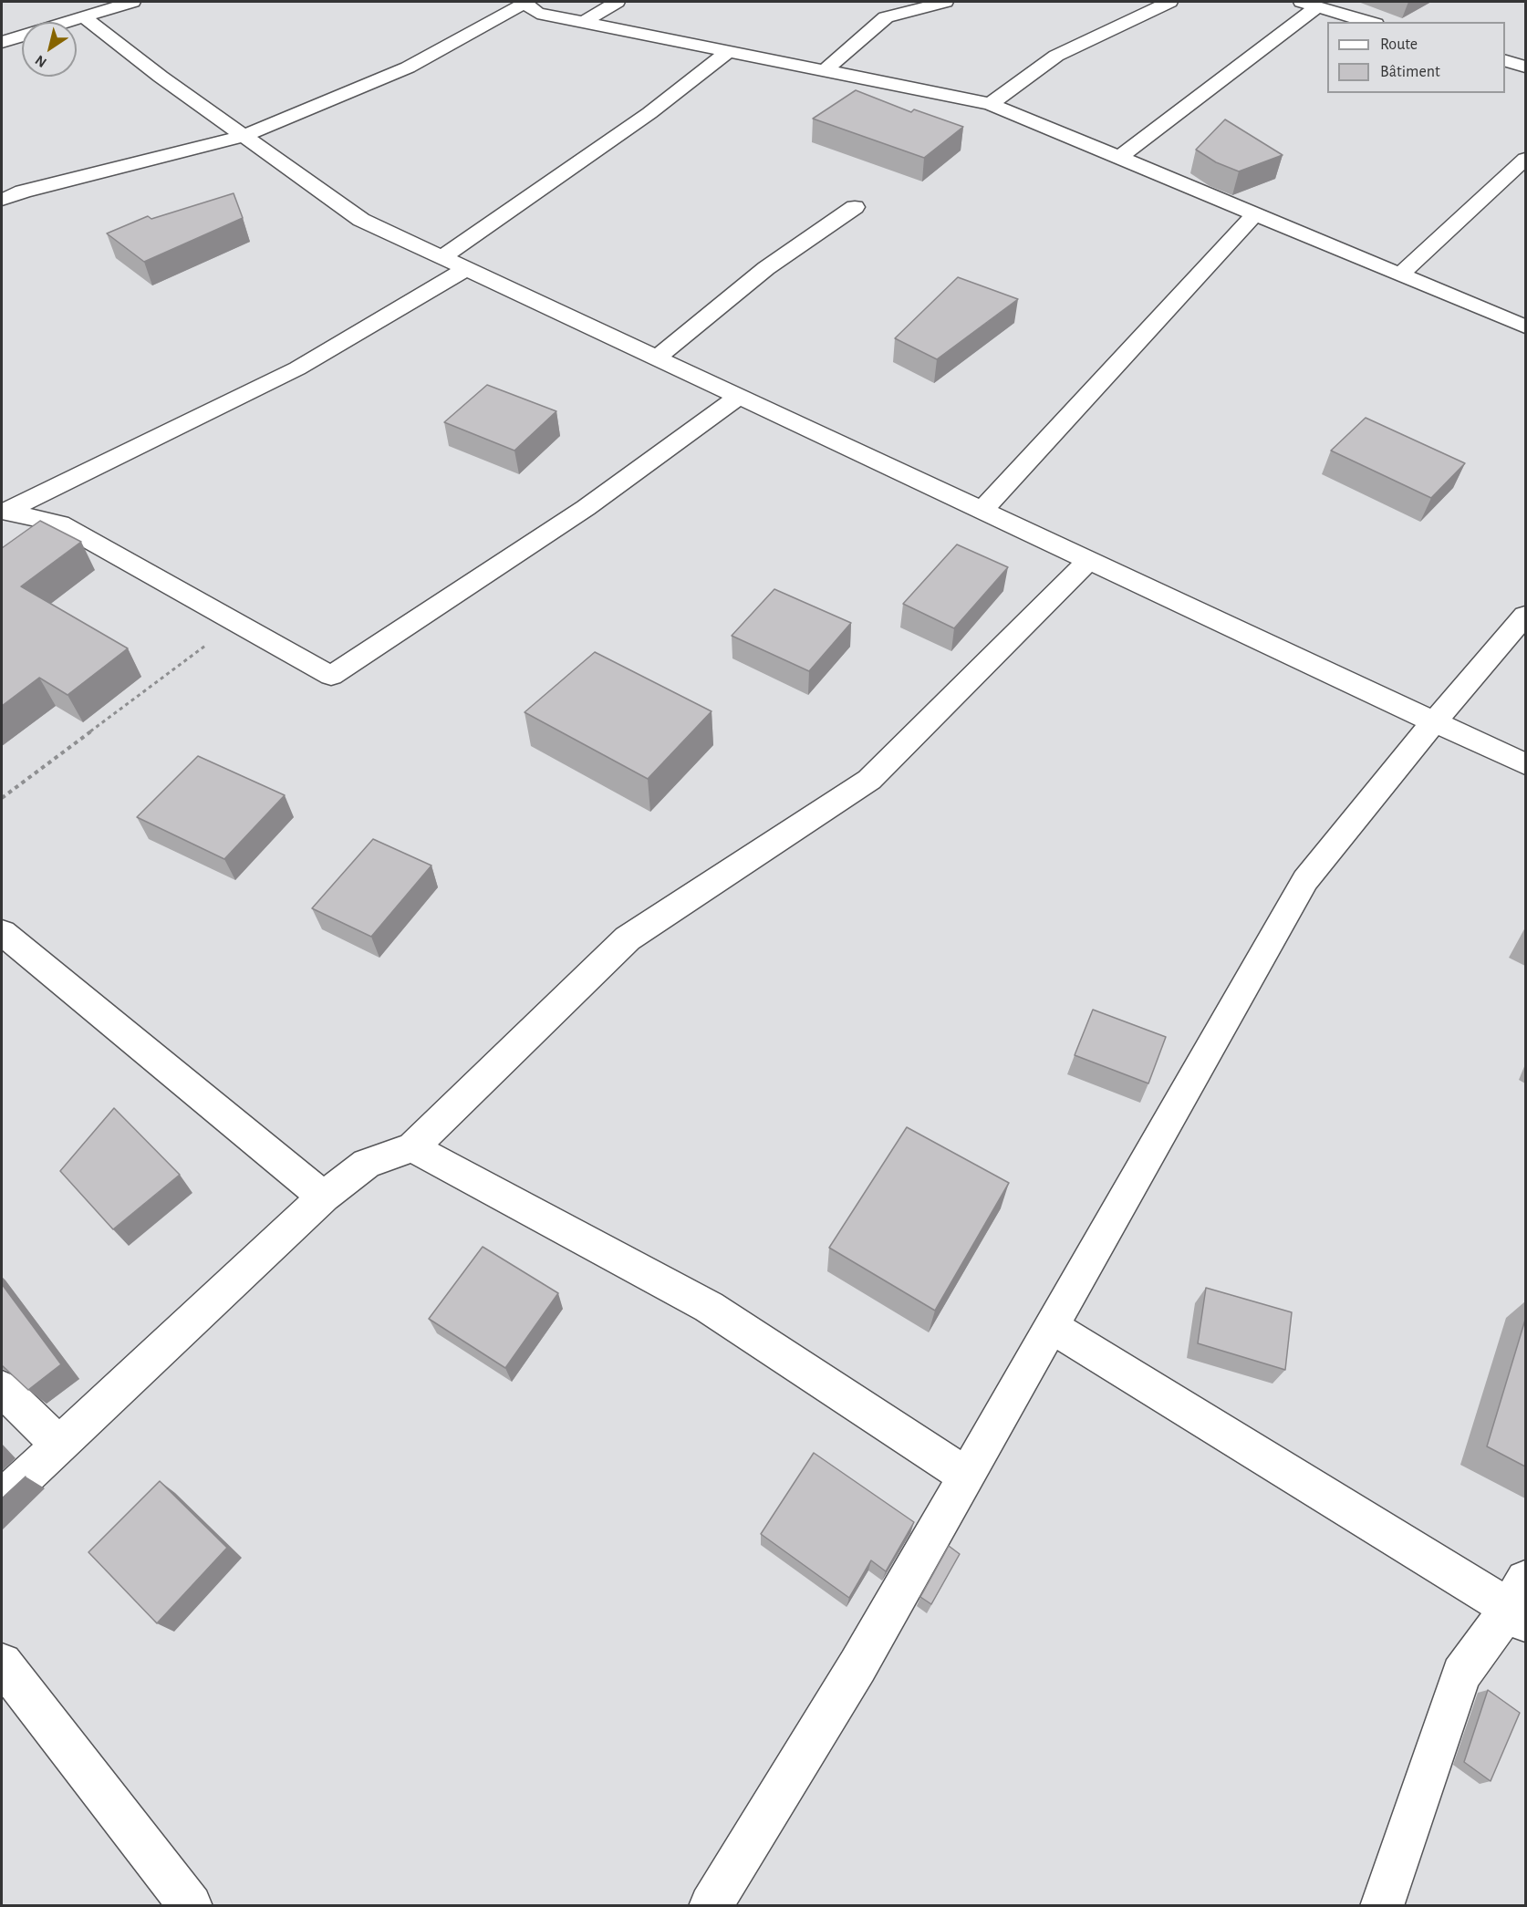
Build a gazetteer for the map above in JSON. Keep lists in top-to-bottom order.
{
  "legend": ["Route", "Bâtiment"],
  "north": "bottom left"
}
